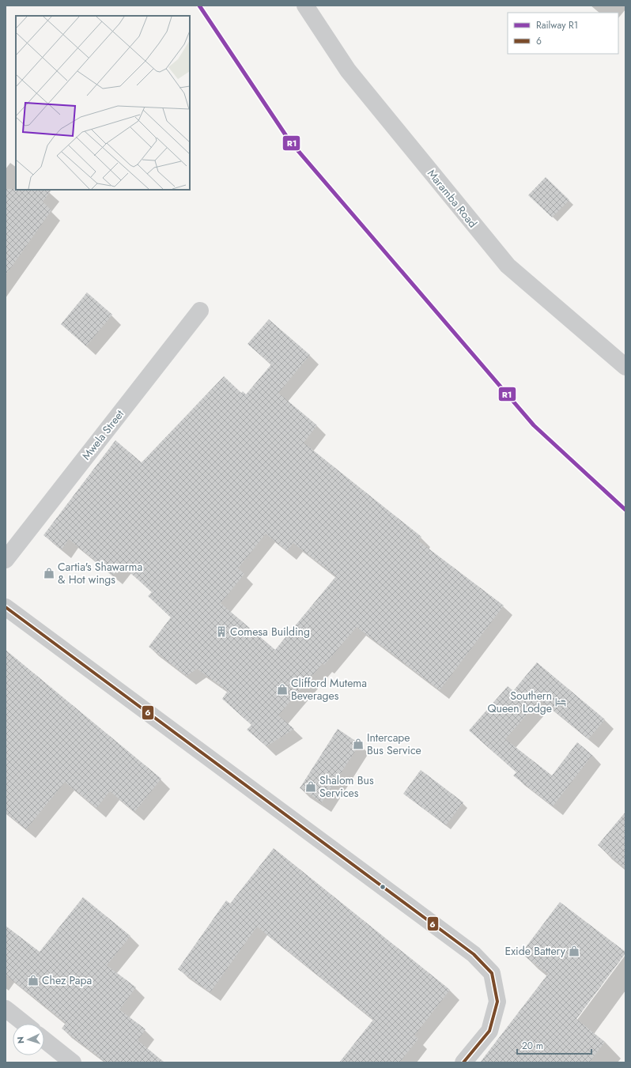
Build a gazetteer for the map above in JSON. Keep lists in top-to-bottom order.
{
  "streets": {
    "street": ["Maramba Road", "Mwela Street"]
  },
  "places": {
    "shop": [
      "Cartia's Shawarma & Hot wings",
      "Clifford Mutema Beverages",
      "Intercape Bus Service",
      "Shalom Bus Services",
      "Exide Battery",
      "Chez Papa"
    ],
    "building": ["Comesa Building"],
    "hotel": ["Southern Queen Lodge"]
  },
  "lines": ["rail line R1", "transit line 6"],
  "legend": ["Railway R1", "6"],
  "scale_bar": "20 m",
  "north": "left"
}
